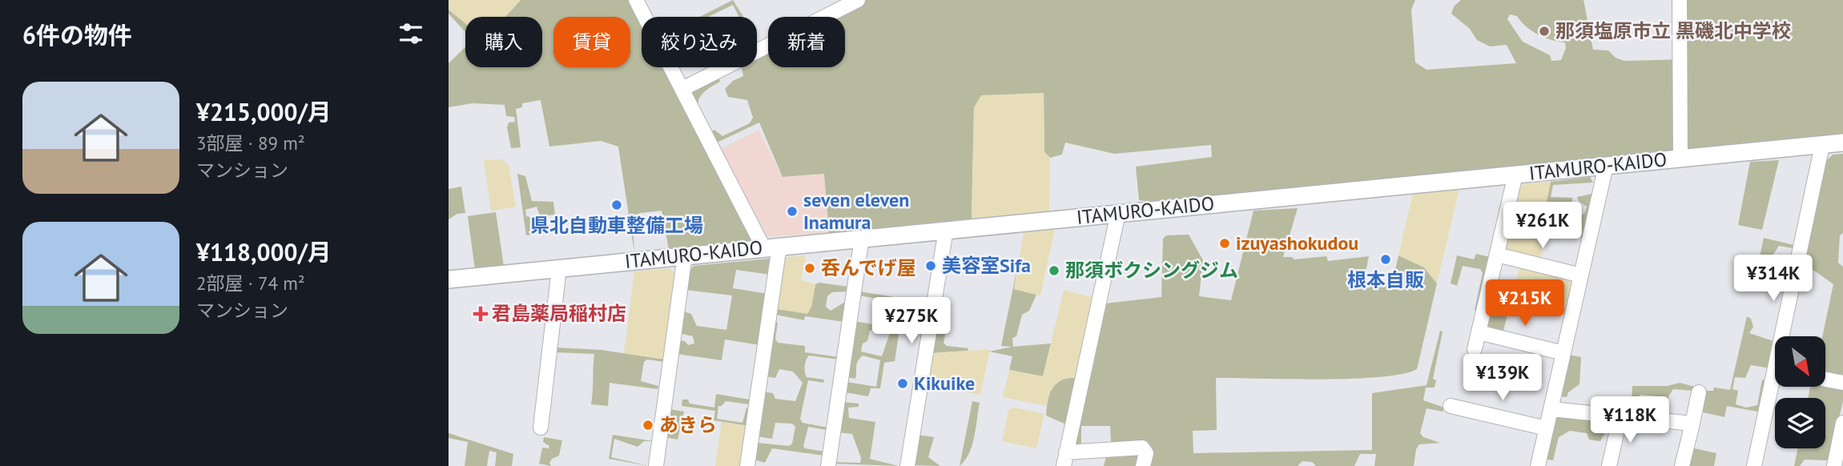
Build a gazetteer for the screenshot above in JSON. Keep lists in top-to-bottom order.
{
  "streets": {
    "main road": ["ITAMURO-KAIDO"]
  },
  "places": {
    "other": [
      "那須塩原市立 黒磯北中学校",
      "県北自動車整備工場",
      "seven eleven Inamura",
      "izuyashokudou",
      "根本自販",
      "美容室Sifa",
      "呑んでげ屋",
      "那須ボクシングジム",
      "Kikuike",
      "あきら"
    ],
    "health": ["君島薬局稲村店"]
  },
  "north": "bottom right",
  "page": {
    "heading": "6件の物件",
    "chip": [
      "購入",
      "賃貸",
      "絞り込み",
      "新着"
    ],
    "list": [
      {
        "name": "¥215,000/月",
        "note": "3部屋 · 89 m² · マンション"
      },
      {
        "name": "¥118,000/月",
        "note": "2部屋 · 74 m² · マンション"
      }
    ],
    "price": [
      "¥261K",
      "¥314K",
      "¥215K",
      "¥275K",
      "¥139K",
      "¥118K"
    ]
  }
}
